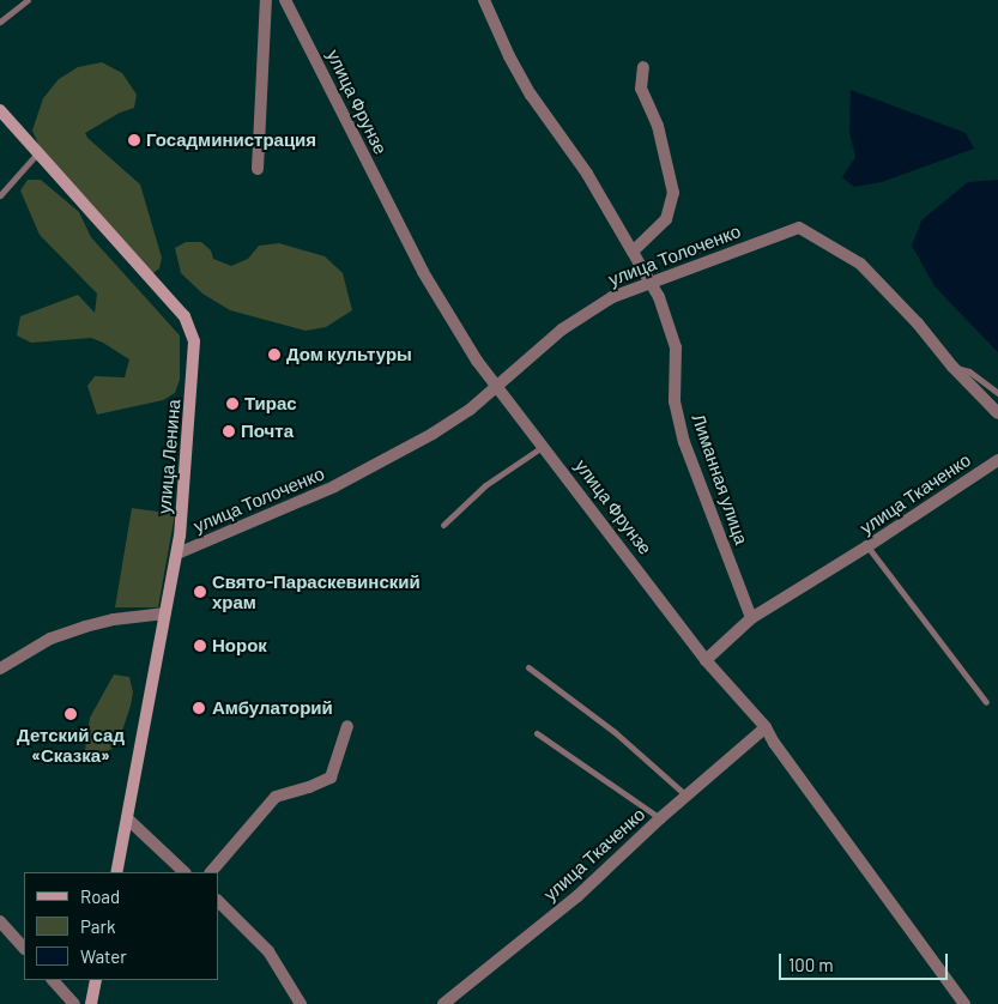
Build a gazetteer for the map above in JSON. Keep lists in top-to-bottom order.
{
  "streets": {
    "street": [
      "улица Фрунзе",
      "улица Толоченко",
      "улица Ленина",
      "Лиманная улица",
      "улица Ткаченко"
    ]
  },
  "crossings": [
    ["улица Фрунзе", "улица Толоченко"],
    ["улица Фрунзе", "улица Ткаченко"],
    ["улица Толоченко", "улица Ленина"],
    ["улица Толоченко", "Лиманная улица"],
    ["Лиманная улица", "улица Ткаченко"]
  ],
  "places": [
    "Госадминистрация",
    "Дом культуры",
    "Тирас",
    "Почта",
    "Свято-Параскевинский храм",
    "Норок",
    "Амбулаторий",
    "Детский сад «Сказка»"
  ],
  "legend": ["Road", "Park", "Water"],
  "scale_bar": "100 m"
}
